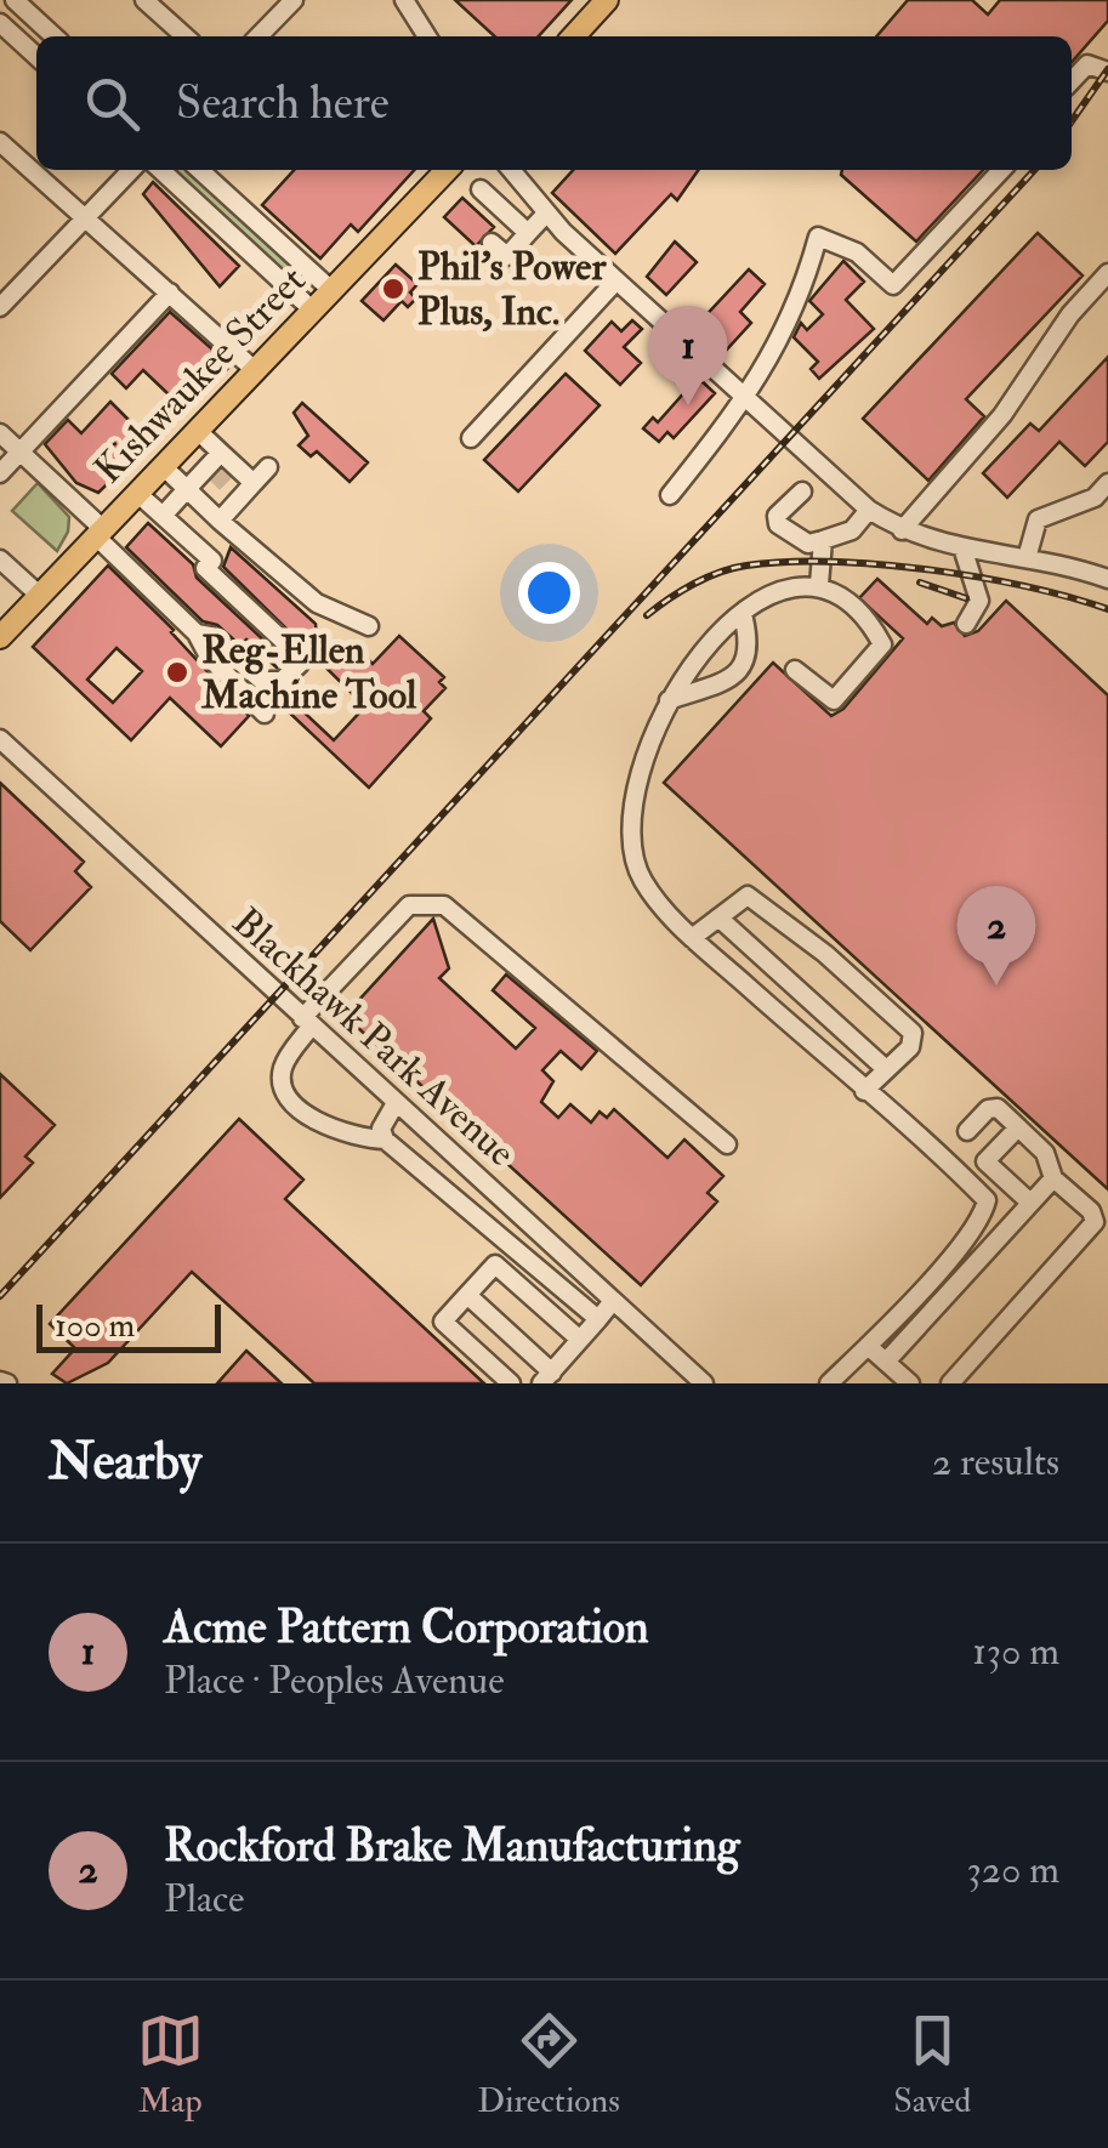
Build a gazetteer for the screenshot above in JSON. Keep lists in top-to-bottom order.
{
  "streets": {
    "main road": ["Kishwaukee Street"],
    "street": ["Blackhawk Park Avenue"]
  },
  "places": ["Phil's Power Plus, Inc.", "Reg-Ellen Machine Tool"],
  "scale_bar": "100 m",
  "page": {
    "search": "Search here",
    "pins": ["1", "2"],
    "scale": "100 m",
    "heading": ["Nearby", "2 results"],
    "list": [
      {
        "mark": "1",
        "name": "Acme Pattern Corporation",
        "note": "Place · Peoples Avenue",
        "value": "130 m"
      },
      {
        "mark": "2",
        "name": "Rockford Brake Manufacturing",
        "note": "Place",
        "value": "320 m"
      }
    ],
    "nav": ["Map", "Directions", "Saved"]
  }
}
